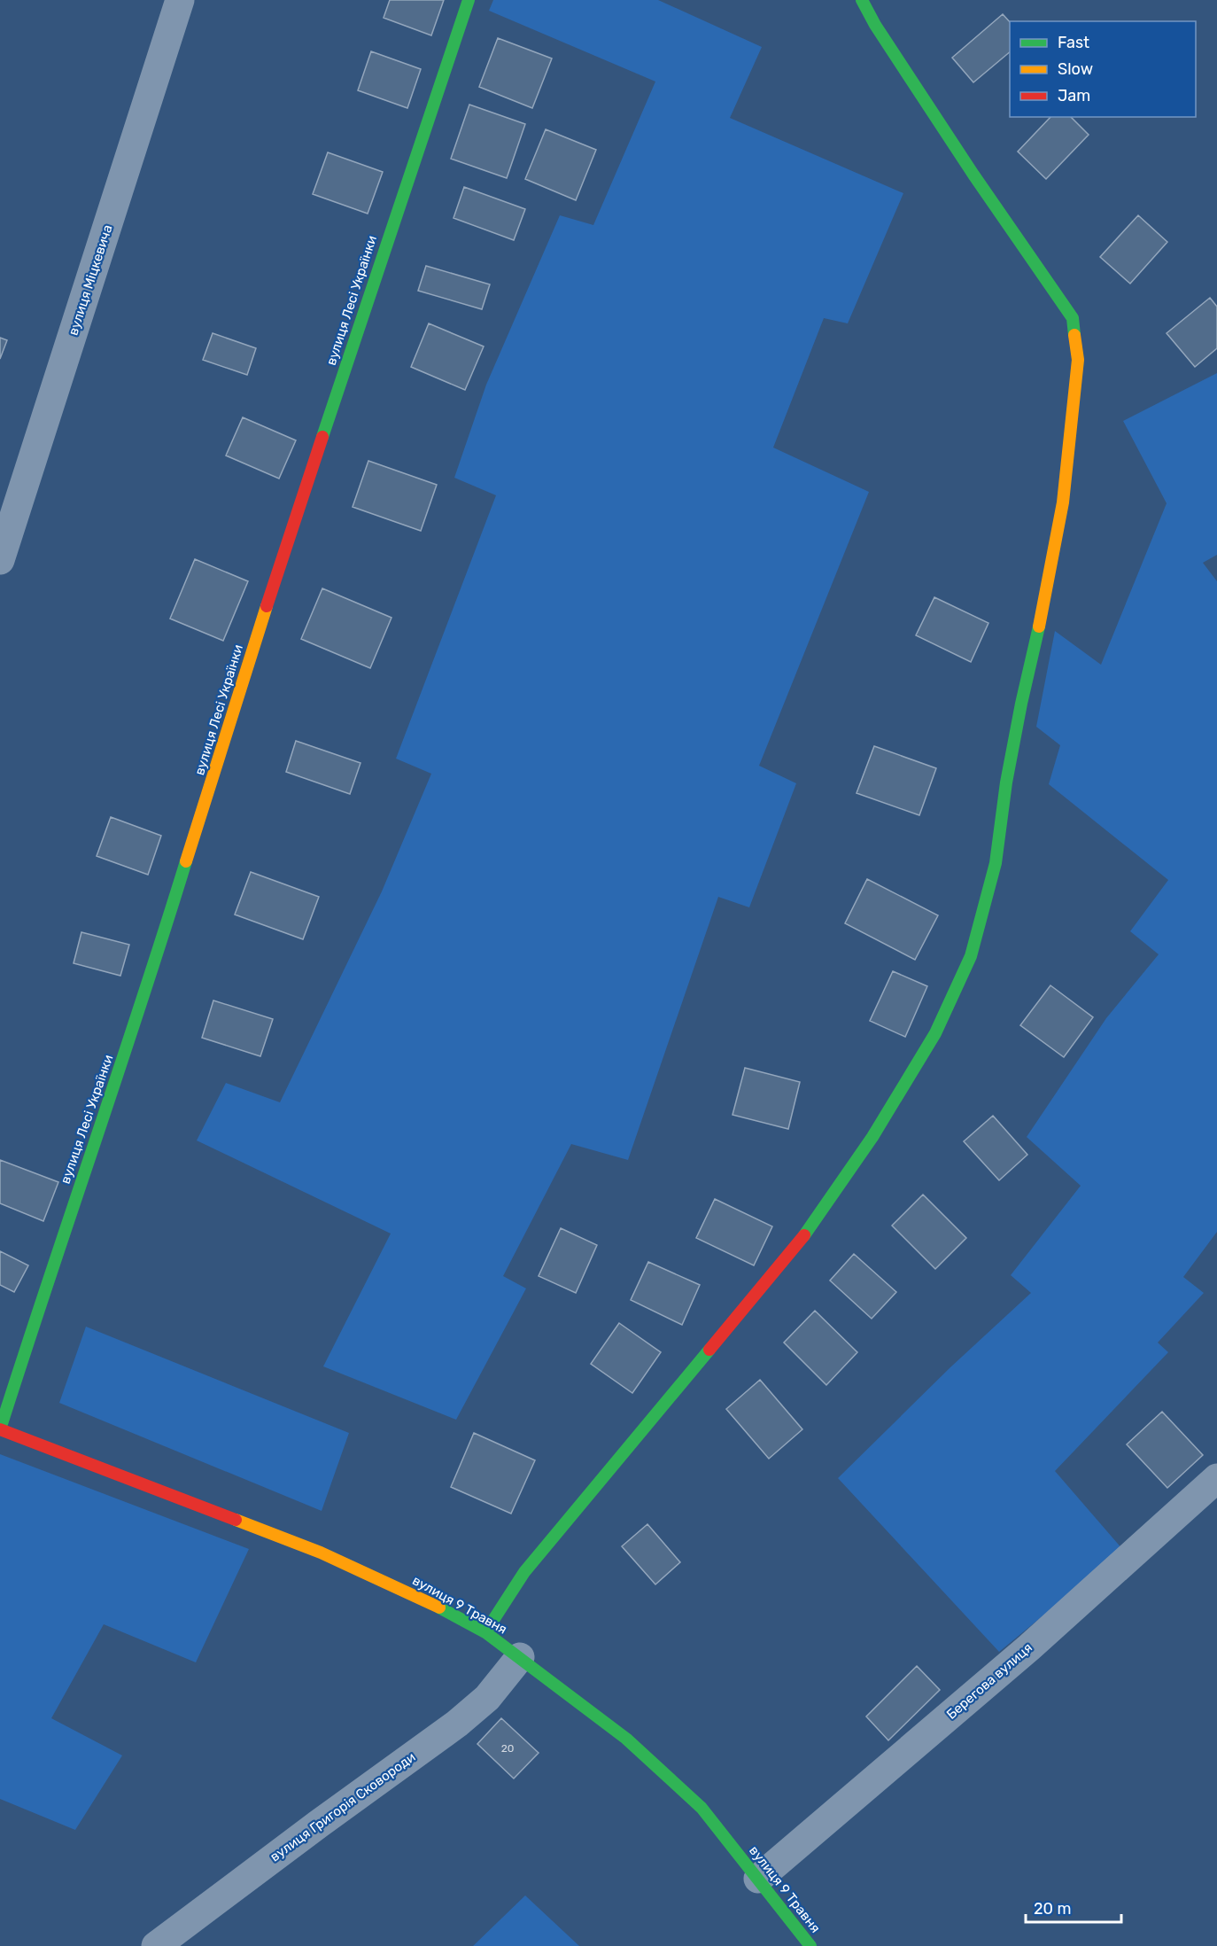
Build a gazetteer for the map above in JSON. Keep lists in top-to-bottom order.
{
  "streets": {
    "street": [
      "вулиця Міцкевича",
      "вулиця Лесі Українки",
      "вулиця 9 Травня",
      "Берегова вулиця",
      "вулиця Григорія Сковороди"
    ]
  },
  "crossings": [
    ["вулиця Лесі Українки", "вулиця 9 Травня"],
    ["вулиця 9 Травня", "Берегова вулиця"],
    ["вулиця 9 Травня", "вулиця Григорія Сковороди"]
  ],
  "house_numbers": ["20"],
  "legend": ["Fast", "Slow", "Jam"],
  "scale_bar": "20 m"
}
